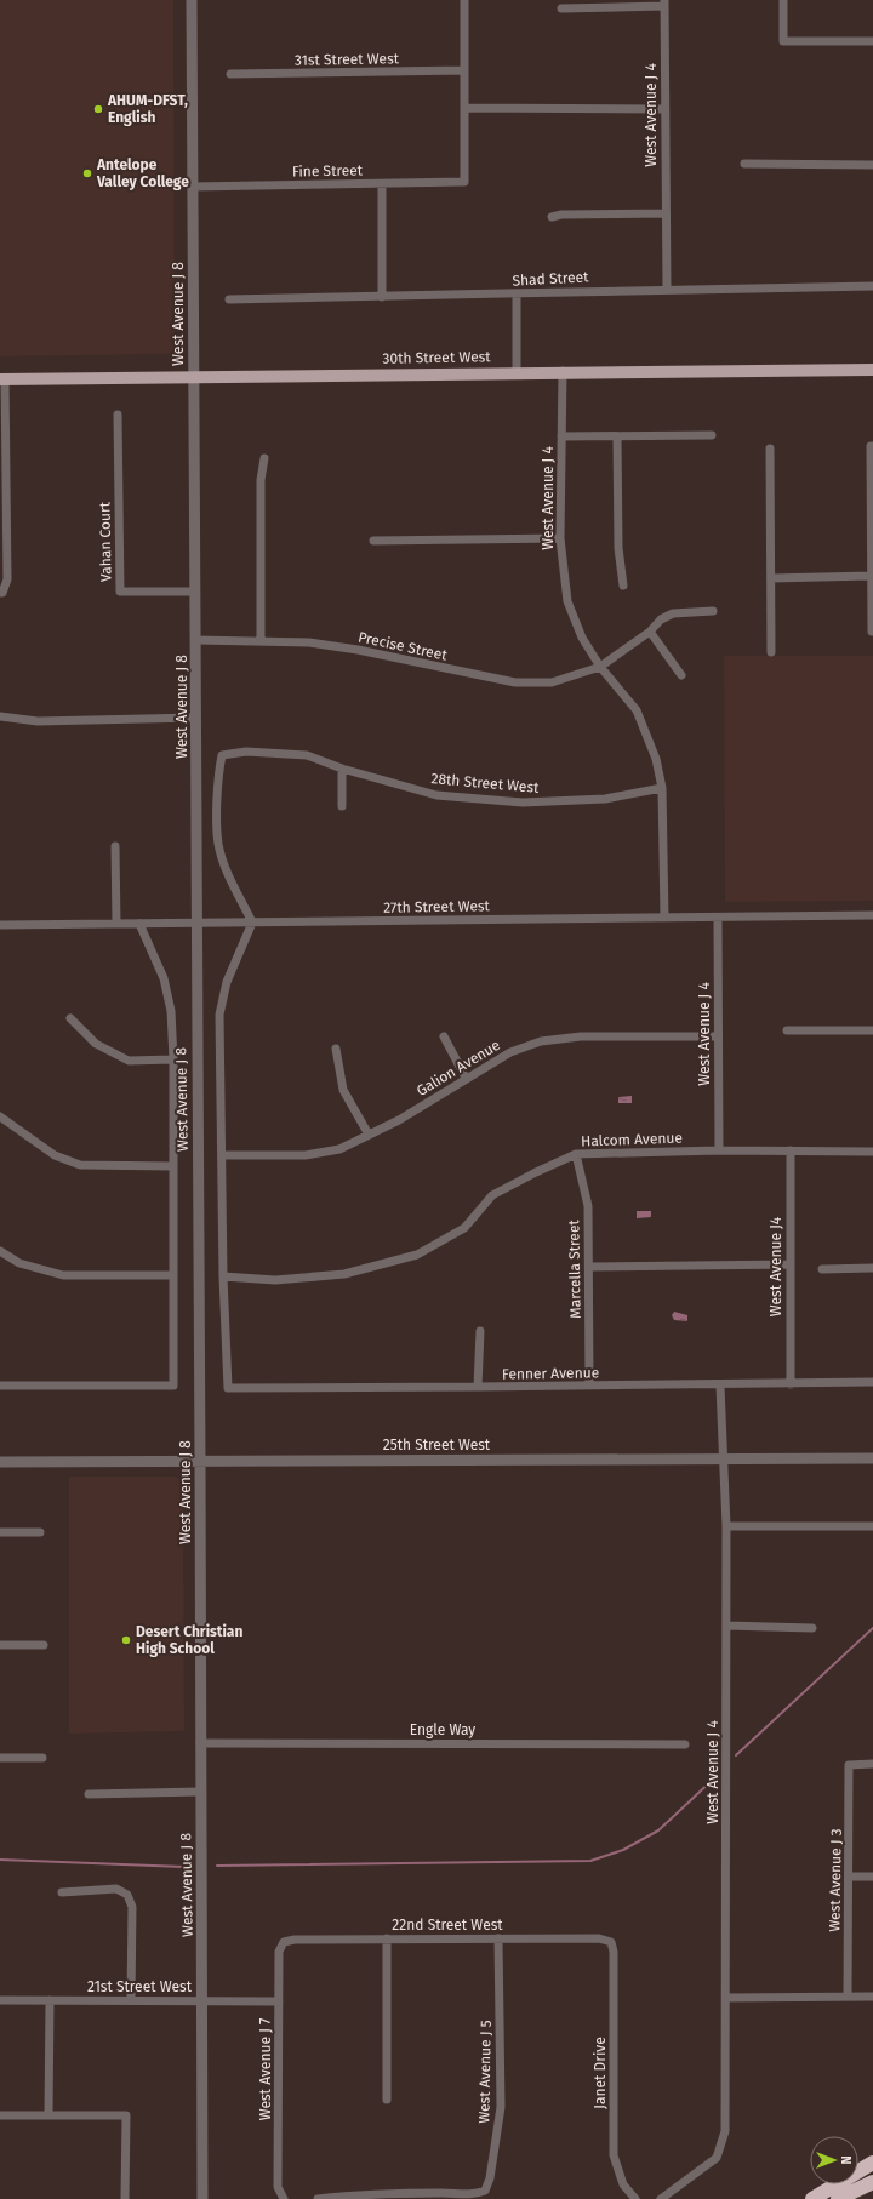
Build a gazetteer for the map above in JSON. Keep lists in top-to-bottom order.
{
  "streets": {
    "main road": ["30th Street West"],
    "street": [
      "31st Street West",
      "West Avenue J 4",
      "Fine Street",
      "Shad Street",
      "West Avenue J 8",
      "Vahan Court",
      "Precise Street",
      "28th Street West",
      "27th Street West",
      "Galion Avenue",
      "Halcom Avenue",
      "West Avenue J4",
      "Marcella Street",
      "Fenner Avenue",
      "25th Street West",
      "Engle Way",
      "West Avenue J 3",
      "22nd Street West",
      "21st Street West",
      "West Avenue J 7",
      "West Avenue J 5",
      "Janet Drive"
    ]
  },
  "crossings": [
    ["West Avenue J 4", "Shad Street"],
    ["West Avenue J 4", "30th Street West"],
    ["West Avenue J 4", "Precise Street"],
    ["West Avenue J 4", "28th Street West"],
    ["West Avenue J 4", "27th Street West"],
    ["West Avenue J 4", "Galion Avenue"],
    ["West Avenue J 4", "Halcom Avenue"],
    ["West Avenue J 4", "Fenner Avenue"],
    ["West Avenue J 4", "25th Street West"],
    ["Fine Street", "West Avenue J 8"],
    ["West Avenue J 8", "30th Street West"],
    ["West Avenue J 8", "Vahan Court"],
    ["West Avenue J 8", "Precise Street"],
    ["West Avenue J 8", "27th Street West"],
    ["West Avenue J 8", "25th Street West"],
    ["West Avenue J 8", "Engle Way"],
    ["West Avenue J 8", "21st Street West"],
    ["28th Street West", "27th Street West"],
    ["Halcom Avenue", "West Avenue J4"],
    ["Halcom Avenue", "Marcella Street"],
    ["Halcom Avenue", "Fenner Avenue"],
    ["West Avenue J4", "Fenner Avenue"],
    ["Marcella Street", "Fenner Avenue"],
    ["22nd Street West", "West Avenue J 7"],
    ["22nd Street West", "West Avenue J 5"],
    ["22nd Street West", "Janet Drive"],
    ["21st Street West", "West Avenue J 7"]
  ],
  "places": ["AHUM-DFST, English", "Antelope Valley College", "Desert Christian High School"],
  "north": "right"
}
